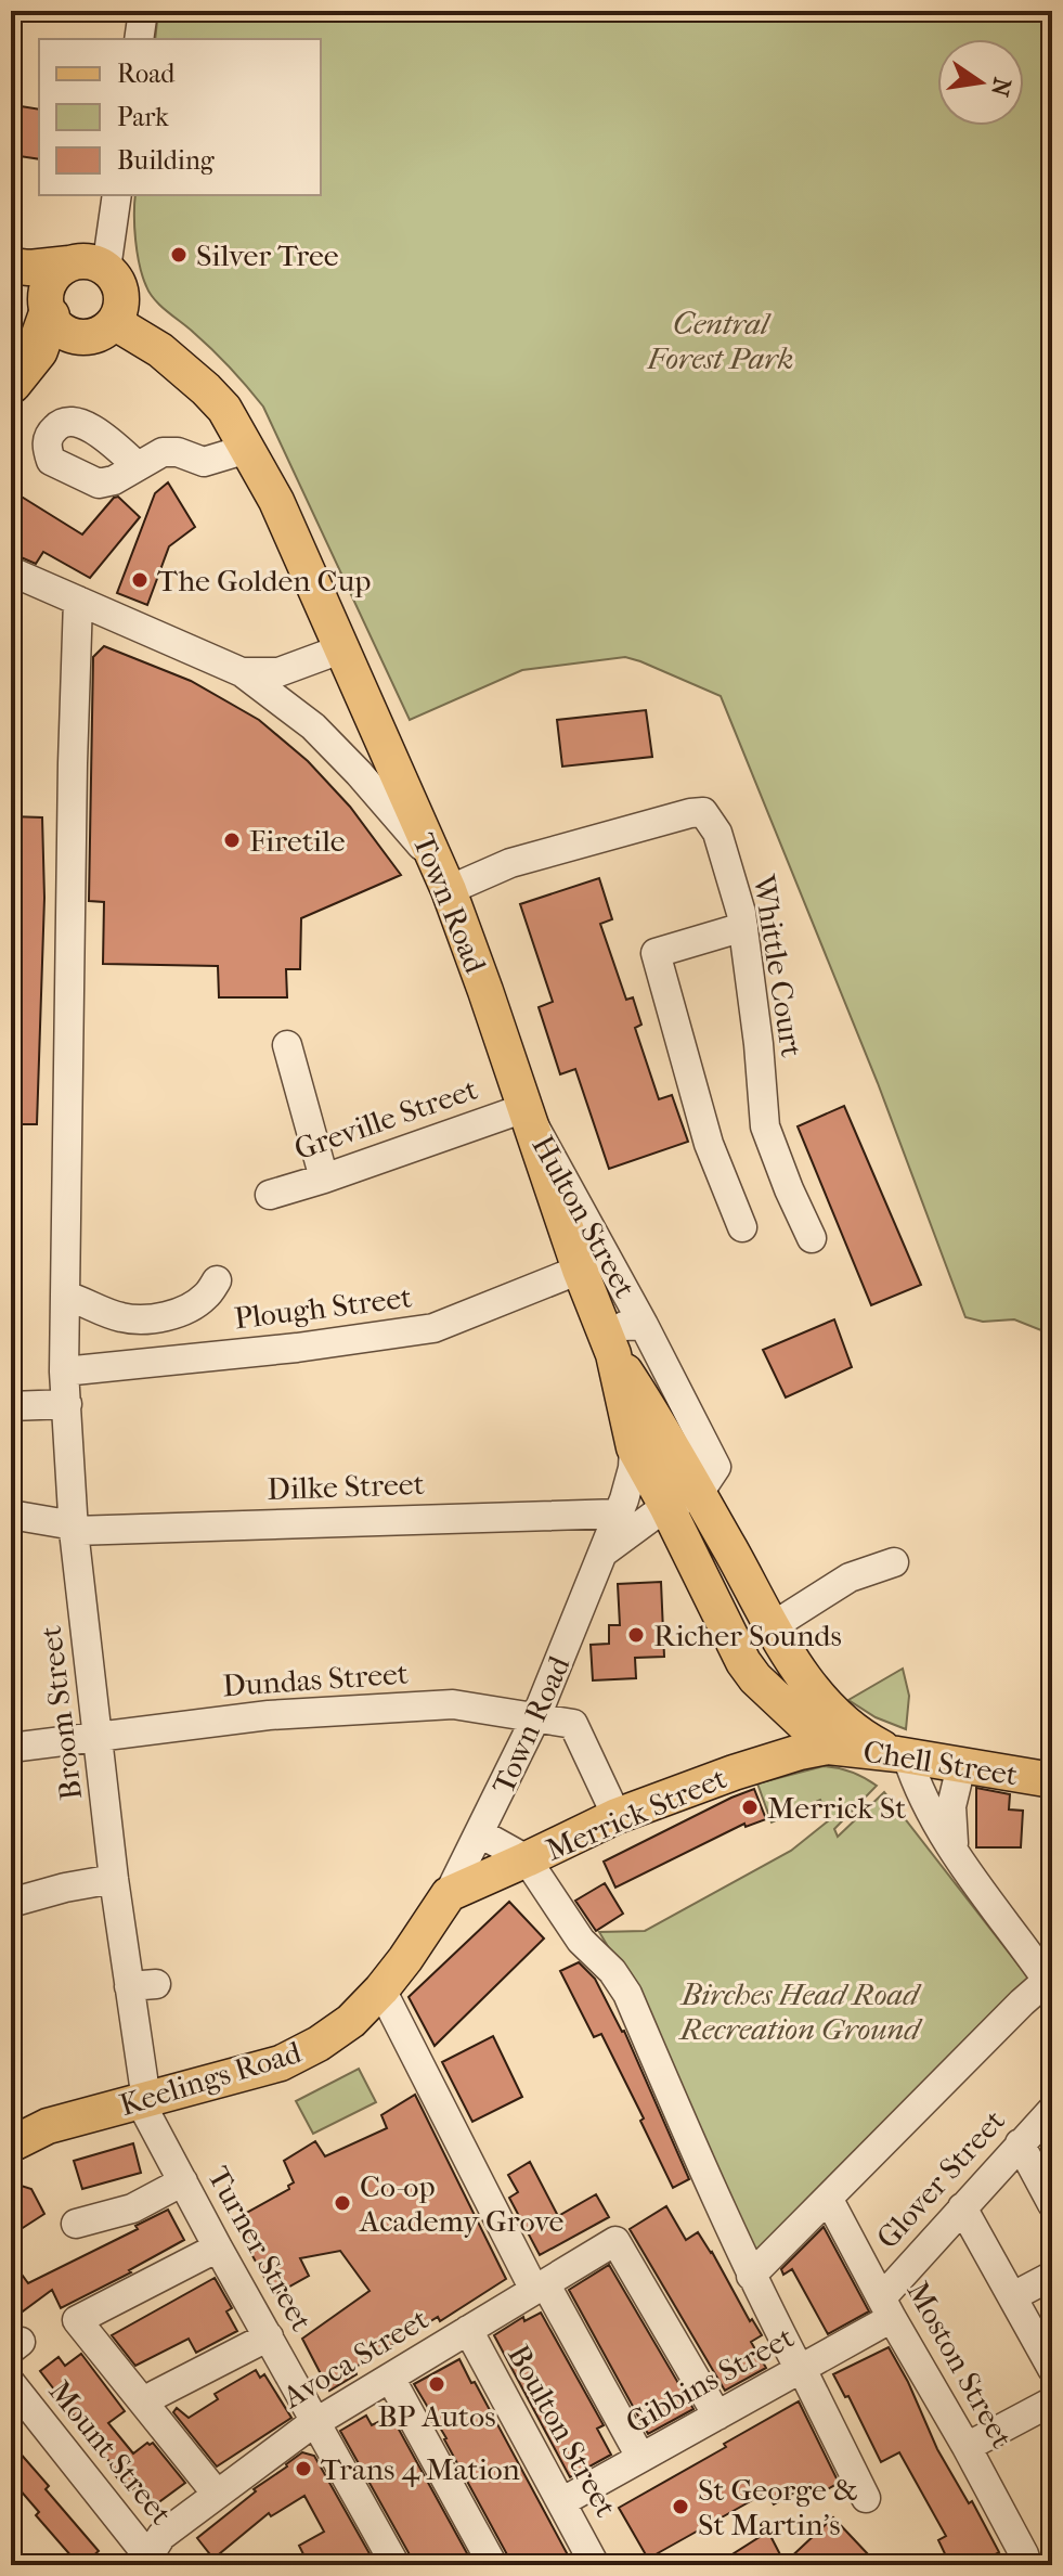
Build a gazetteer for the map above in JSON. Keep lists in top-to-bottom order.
{
  "streets": {
    "main road": [
      "Town Road",
      "Chell Street",
      "Merrick Street",
      "Keelings Road"
    ],
    "street": [
      "Whittle Court",
      "Greville Street",
      "Hulton Street",
      "Plough Street",
      "Dilke Street",
      "Dundas Street",
      "Broom Street",
      "Glover Street",
      "Turner Street",
      "Avoca Street",
      "Moston Street",
      "Gibbins Street",
      "Boulton Street",
      "Mount Street"
    ]
  },
  "crossings": [
    ["Town Road", "Whittle Court"],
    ["Town Road", "Greville Street"],
    ["Town Road", "Hulton Street"],
    ["Town Road", "Plough Street"],
    ["Town Road", "Dilke Street"],
    ["Town Road", "Dundas Street"],
    ["Town Road", "Merrick Street"],
    ["Town Road", "Keelings Road"],
    ["Greville Street", "Hulton Street"],
    ["Plough Street", "Broom Street"],
    ["Dilke Street", "Broom Street"],
    ["Dundas Street", "Broom Street"],
    ["Dundas Street", "Merrick Street"],
    ["Broom Street", "Keelings Road"],
    ["Broom Street", "Turner Street"],
    ["Chell Street", "Merrick Street"],
    ["Merrick Street", "Keelings Road"],
    ["Keelings Road", "Turner Street"],
    ["Glover Street", "Moston Street"],
    ["Glover Street", "Gibbins Street"],
    ["Turner Street", "Avoca Street"],
    ["Avoca Street", "Gibbins Street"],
    ["Avoca Street", "Boulton Street"],
    ["Avoca Street", "Mount Street"],
    ["Moston Street", "Gibbins Street"],
    ["Gibbins Street", "Boulton Street"]
  ],
  "parks": ["Central Forest Park", "Birches Head Road Recreation Ground"],
  "places": [
    "Silver Tree",
    "The Golden Cup",
    "Firetile",
    "Richer Sounds",
    "Merrick St",
    "Co-op Academy Grove",
    "BP Autos",
    "Trans 4 Mation",
    "St George & St Martin's"
  ],
  "legend": ["Road", "Park", "Building"],
  "north": "right"
}
